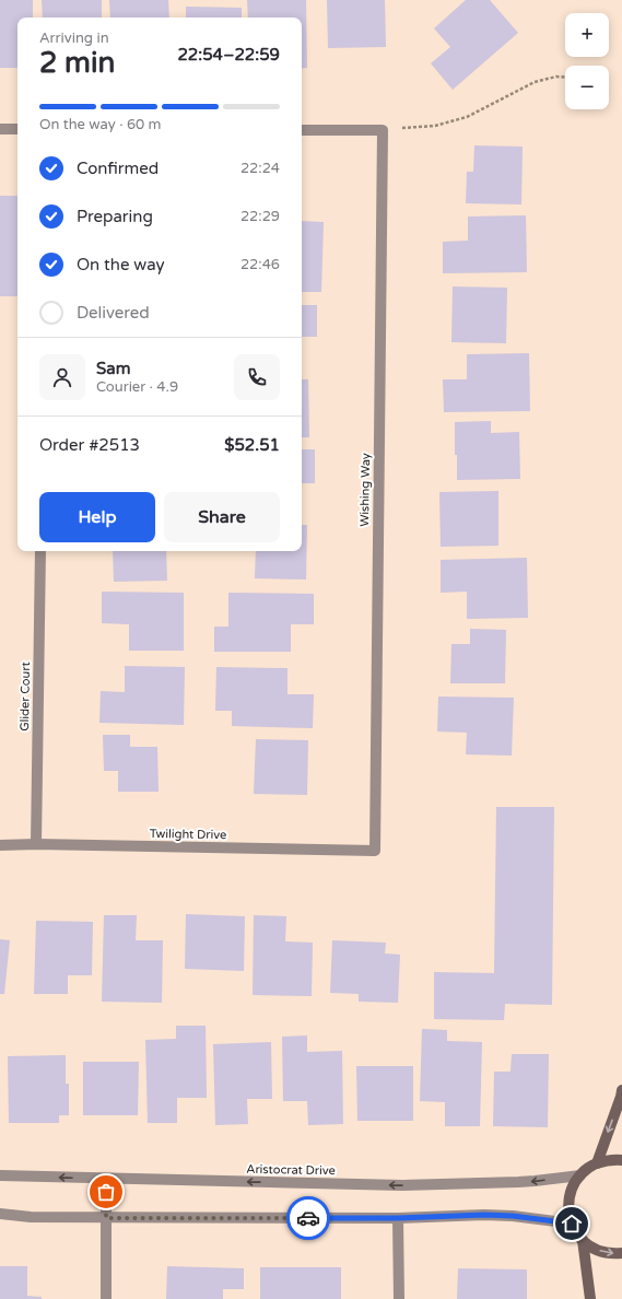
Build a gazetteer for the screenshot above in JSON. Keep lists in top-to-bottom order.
{
  "streets": {
    "street": [
      "Wishing Way",
      "Glider Court",
      "Twilight Drive",
      "Aristocrat Drive"
    ]
  },
  "crossings": [
    ["Wishing Way", "Twilight Drive"],
    ["Glider Court", "Twilight Drive"]
  ],
  "page": {
    "map_buttons": ["+", "−"],
    "heading": ["2 min", "Arriving in", "22:54–22:59"],
    "panel": [
      "Sam",
      "Courier · 4.9",
      "Order #2513",
      "$52.51"
    ],
    "bar": "On the way · 60 m",
    "list": [
      ["Confirmed", "22:24"],
      ["Preparing", "22:29"],
      ["On the way", "22:46"],
      "Delivered"
    ],
    "buttons": ["Help", "Share"]
  }
}
